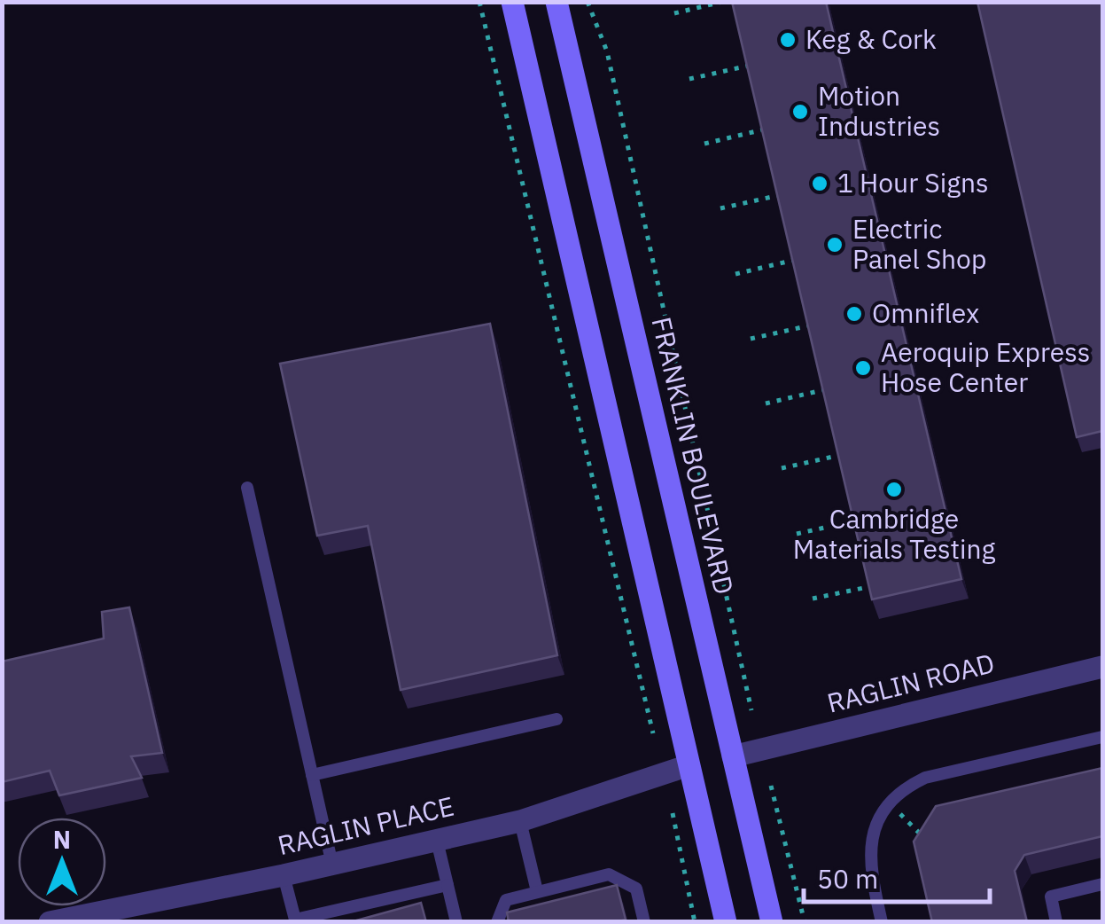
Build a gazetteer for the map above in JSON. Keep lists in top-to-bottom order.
{
  "streets": {
    "main road": ["FRANKLIN BOULEVARD"],
    "street": ["RAGLIN ROAD", "RAGLIN PLACE"]
  },
  "crossings": [
    ["FRANKLIN BOULEVARD", "RAGLIN ROAD"]
  ],
  "places": [
    "Keg & Cork",
    "Motion Industries",
    "1 Hour Signs",
    "Electric Panel Shop",
    "Omniflex",
    "Aeroquip Express Hose Center",
    "Cambridge Materials Testing"
  ],
  "scale_bar": "50 m",
  "north": "top"
}
